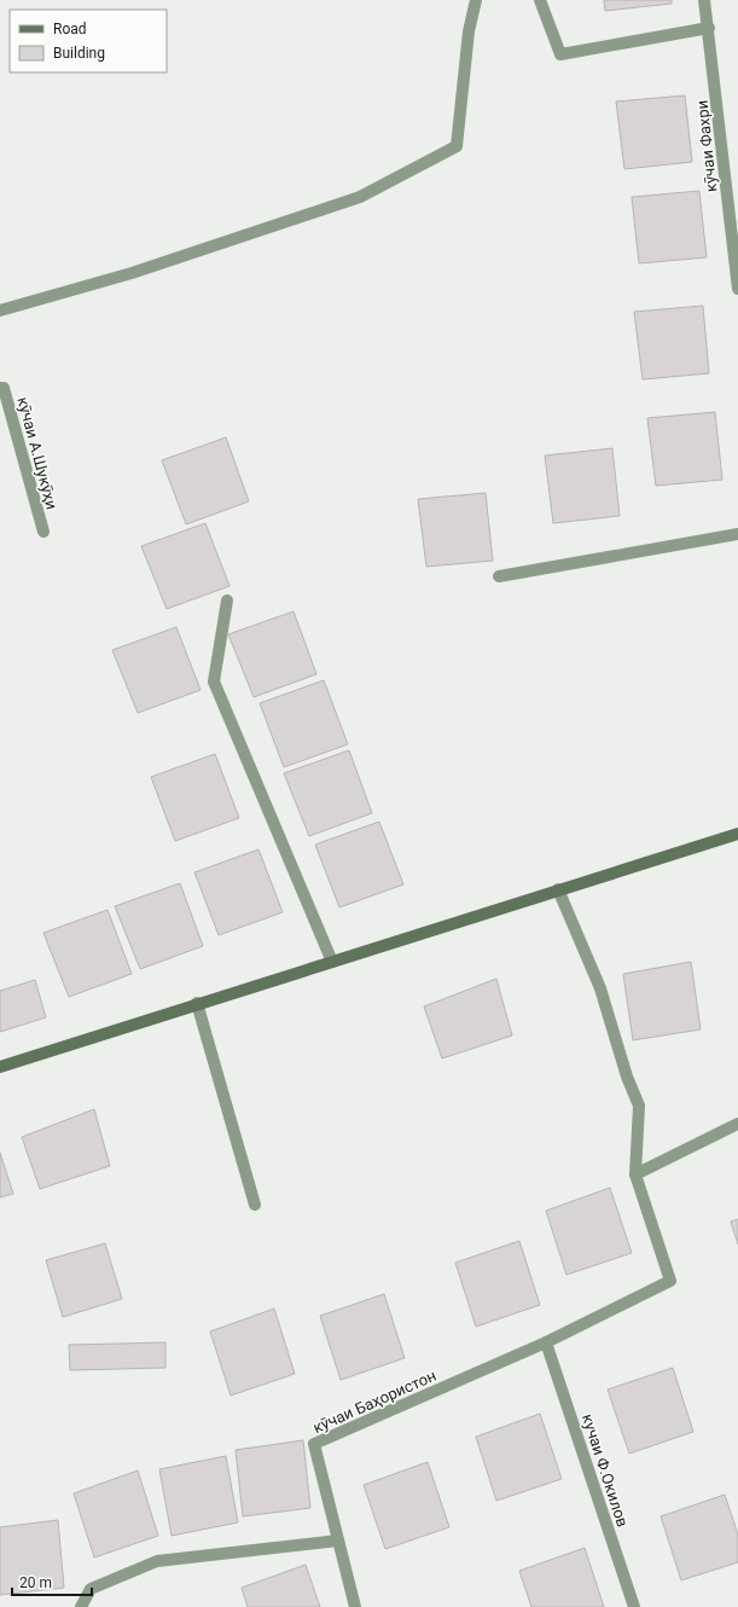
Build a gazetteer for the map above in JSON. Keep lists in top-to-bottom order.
{
  "streets": {
    "street": [
      "кӯчаи Фахри",
      "кӯчаи А.Шукӯҳи",
      "кӯчаи Баҳористон",
      "кучаи Ф.Окилов"
    ]
  },
  "crossings": [
    ["кӯчаи Баҳористон", "кучаи Ф.Окилов"]
  ],
  "legend": ["Road", "Building"],
  "scale_bar": "20 m"
}
